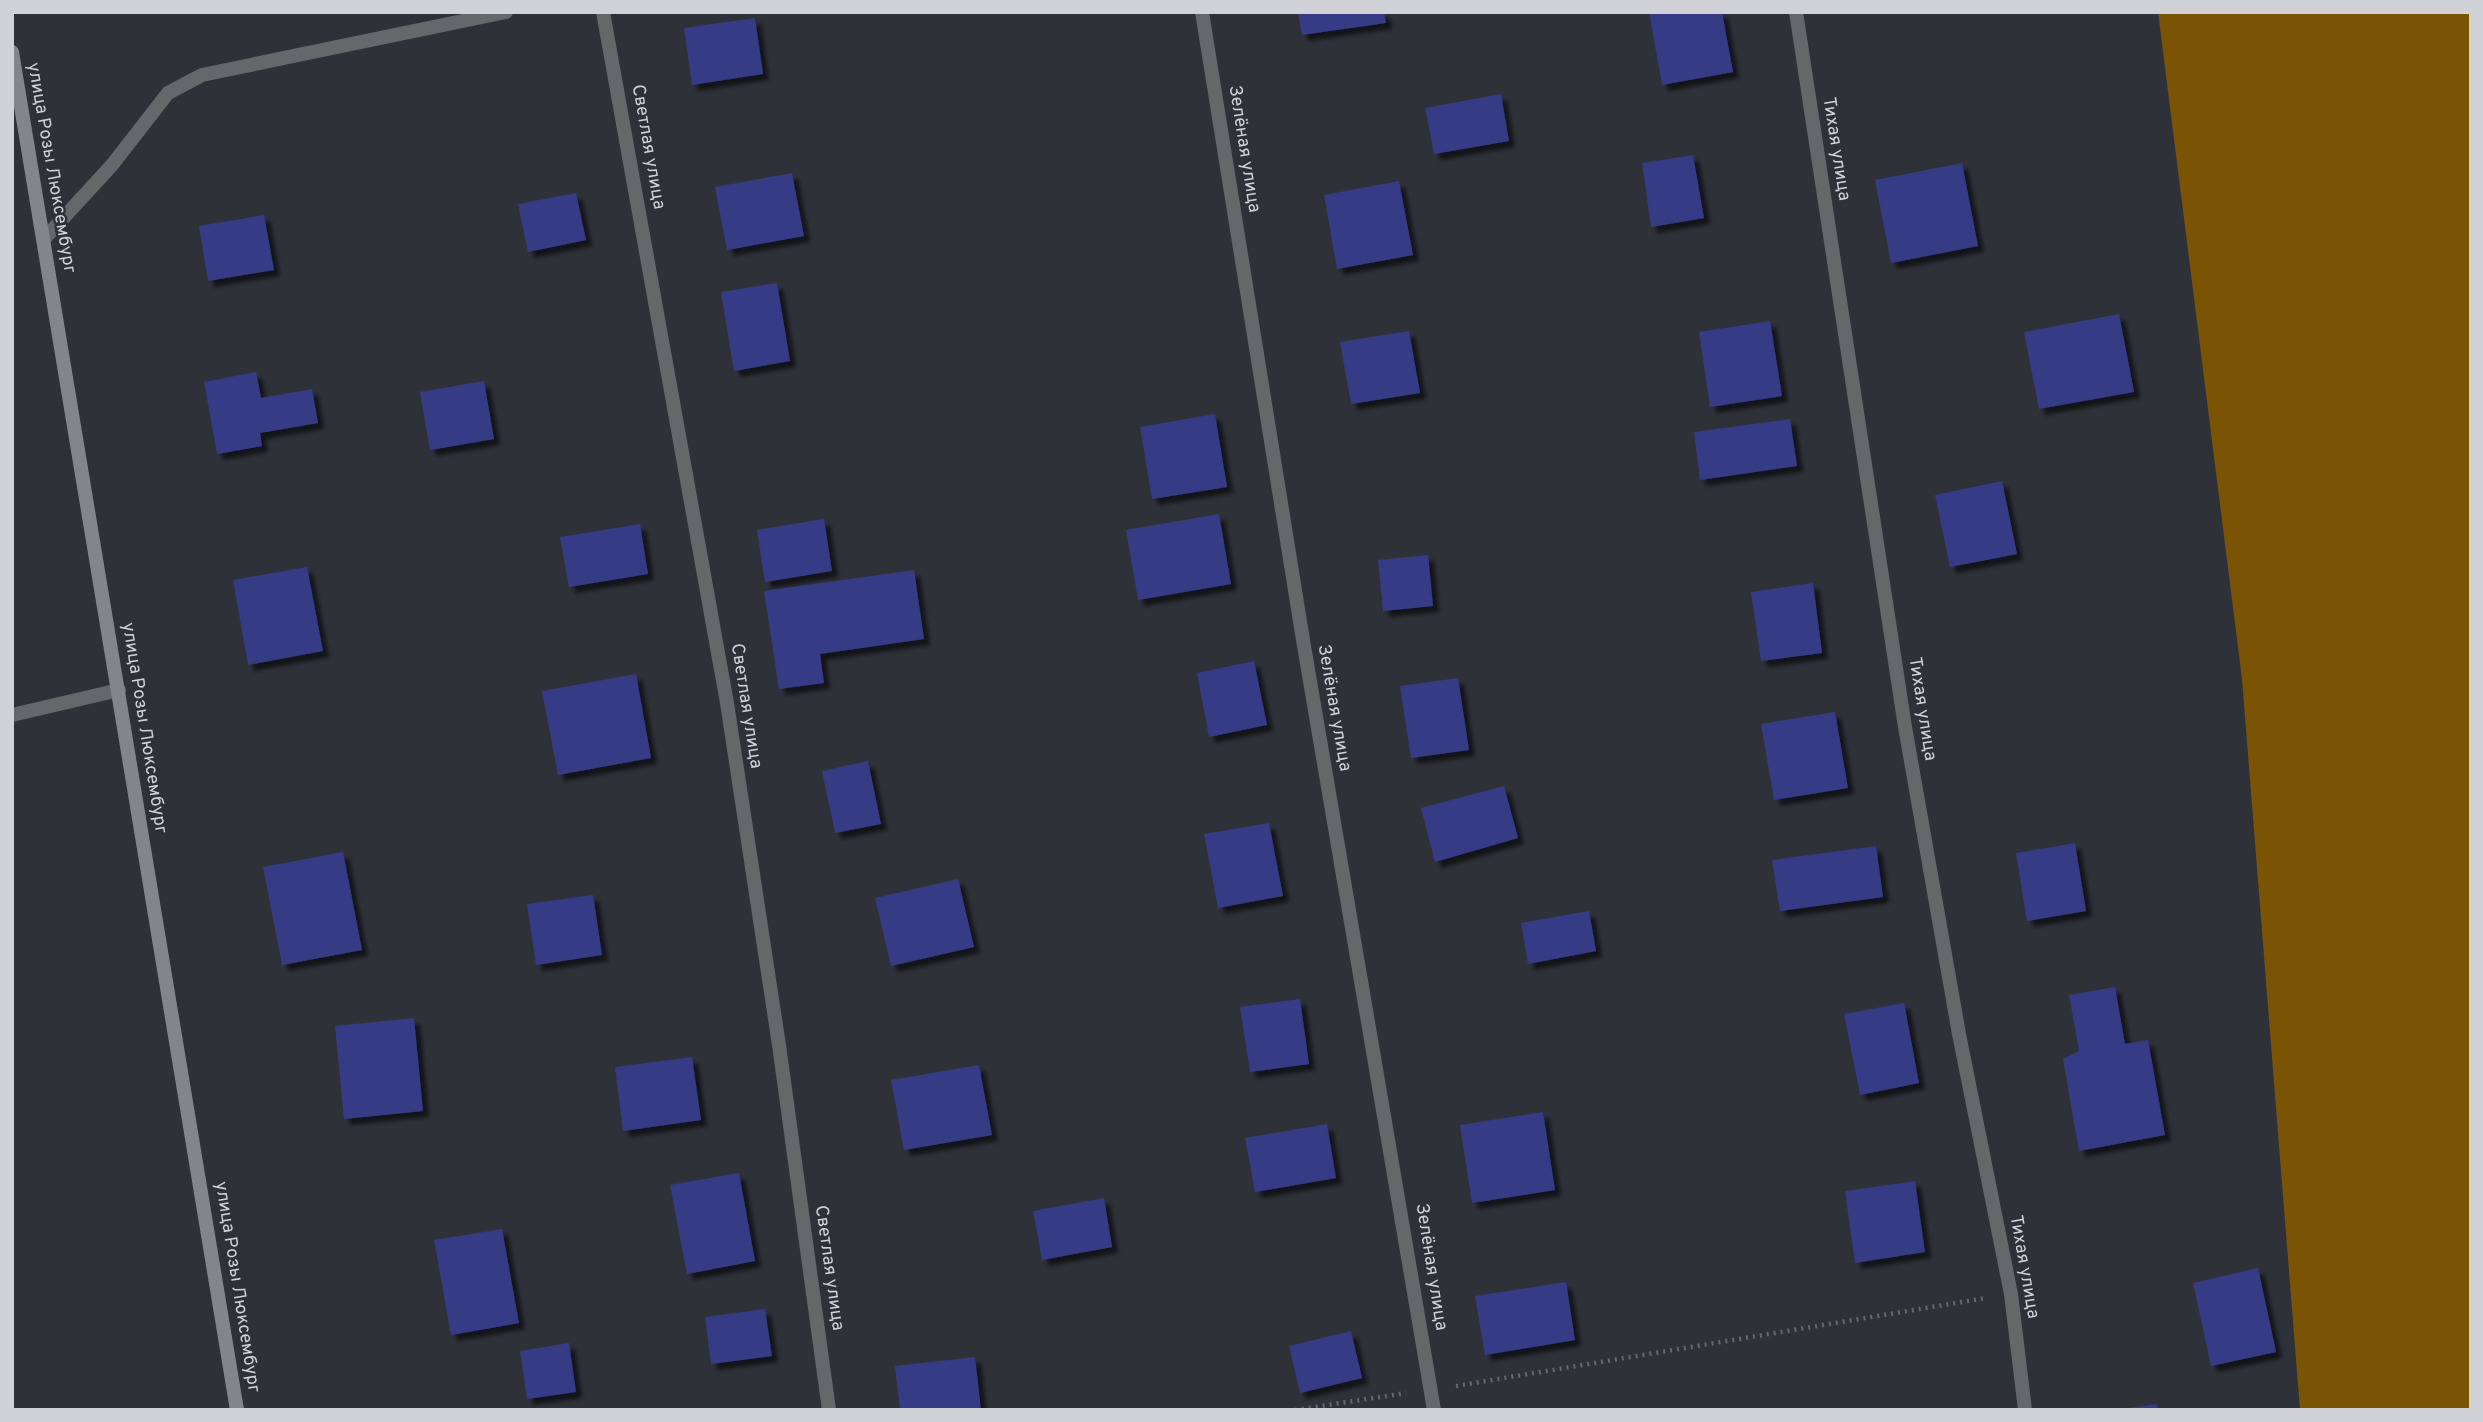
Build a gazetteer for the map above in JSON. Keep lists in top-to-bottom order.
{
  "streets": {
    "street": [
      "Светлая улица",
      "Зелёная улица",
      "Тихая улица",
      "улица Розы Люксембург"
    ]
  }
}
